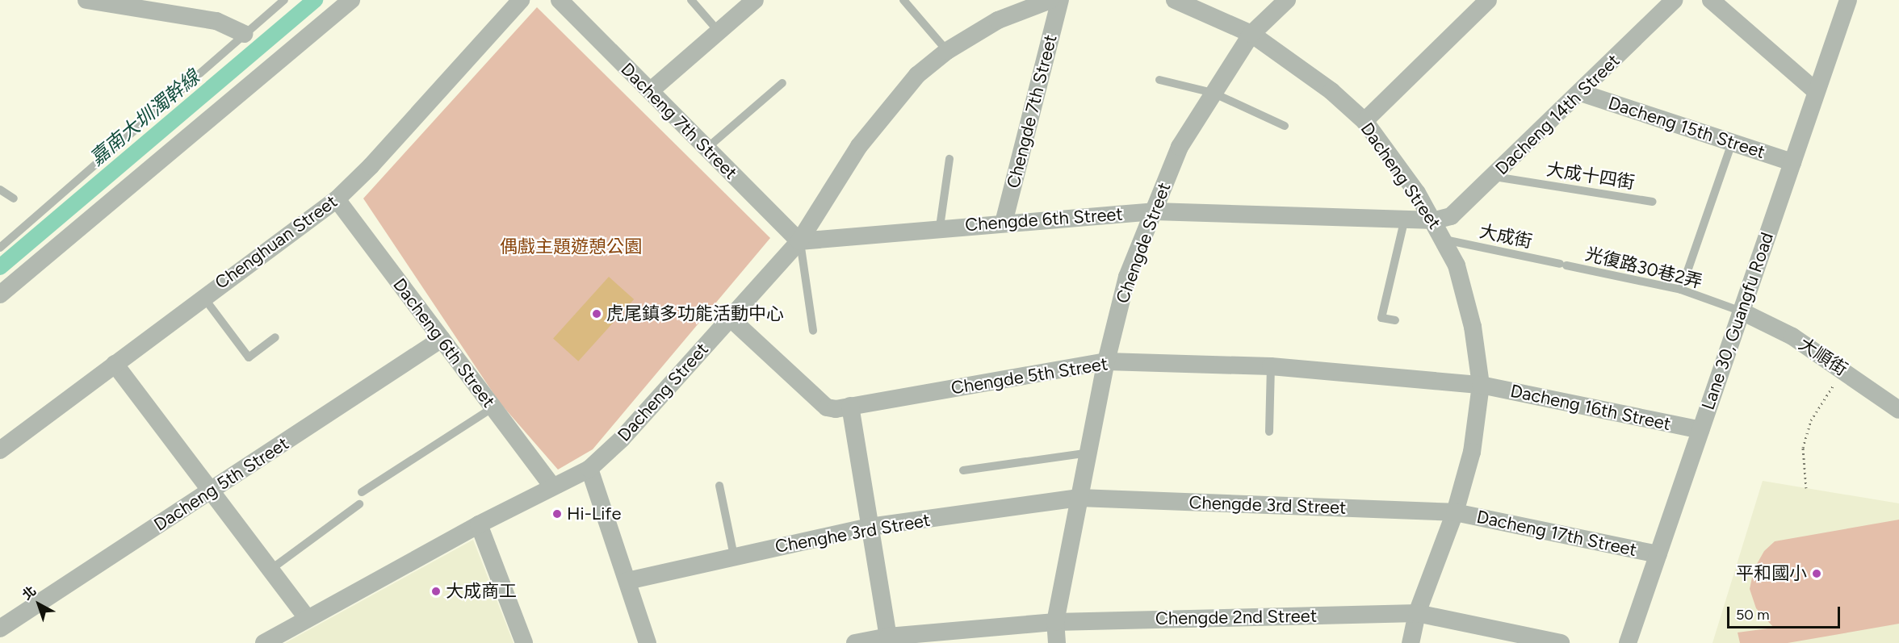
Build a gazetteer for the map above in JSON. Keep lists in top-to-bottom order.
{
  "streets": {
    "street": [
      "Chengde 7th Street",
      "Dacheng 14th Street",
      "Dacheng 7th Street",
      "Dacheng 15th Street",
      "Dacheng Street",
      "Chengde 6th Street",
      "Chenghuan Street",
      "Chengde Street",
      "Lane 30, Guangfu Road",
      "Dacheng 6th Street",
      "大順街",
      "Chengde 5th Street",
      "Dacheng 16th Street",
      "Dacheng 5th Street",
      "Chengde 3rd Street",
      "Chenghe 3rd Street",
      "Dacheng 17th Street",
      "Chengde 2nd Street"
    ],
    "lane": ["大成十四街", "大成街", "光復路30巷2弄"]
  },
  "crossings": [
    ["Chengde 7th Street", "Chengde 6th Street"],
    ["Dacheng 14th Street", "Dacheng 15th Street"],
    ["Dacheng 14th Street", "Dacheng Street"],
    ["Dacheng 14th Street", "大成十四街"],
    ["Dacheng 14th Street", "Chengde 6th Street"],
    ["Dacheng 7th Street", "Dacheng Street"],
    ["Dacheng 7th Street", "Chengde 6th Street"],
    ["Dacheng 15th Street", "Lane 30, Guangfu Road"],
    ["Dacheng Street", "Chengde 6th Street"],
    ["Dacheng Street", "大成街"],
    ["Dacheng Street", "Chengde Street"],
    ["Dacheng Street", "Dacheng 6th Street"],
    ["Dacheng Street", "Chengde 5th Street"],
    ["Dacheng Street", "Dacheng 16th Street"],
    ["Dacheng Street", "Chengde 3rd Street"],
    ["Dacheng Street", "Dacheng 17th Street"],
    ["Dacheng Street", "Chengde 2nd Street"],
    ["Chengde 6th Street", "Chengde Street"],
    ["大成街", "光復路30巷2弄"],
    ["Chenghuan Street", "Dacheng 6th Street"],
    ["Chengde Street", "Chengde 5th Street"],
    ["Chengde Street", "Chengde 3rd Street"],
    ["Chengde Street", "Chenghe 3rd Street"],
    ["Chengde Street", "Chengde 2nd Street"],
    ["光復路30巷2弄", "Lane 30, Guangfu Road"],
    ["光復路30巷2弄", "大順街"],
    ["Lane 30, Guangfu Road", "大順街"],
    ["Lane 30, Guangfu Road", "Dacheng 16th Street"],
    ["Lane 30, Guangfu Road", "Dacheng 17th Street"],
    ["Dacheng 6th Street", "Dacheng 5th Street"],
    ["Chengde 5th Street", "Dacheng 16th Street"],
    ["Chengde 3rd Street", "Chenghe 3rd Street"],
    ["Chengde 3rd Street", "Dacheng 17th Street"]
  ],
  "water": ["嘉南大圳濁幹線"],
  "parks": ["偶戲主題遊憩公園"],
  "places": [
    "虎尾鎮多功能活動中心",
    "Hi-Life",
    "平和國小",
    "大成商工"
  ],
  "scale_bar": "50 m",
  "north": "top left"
}
